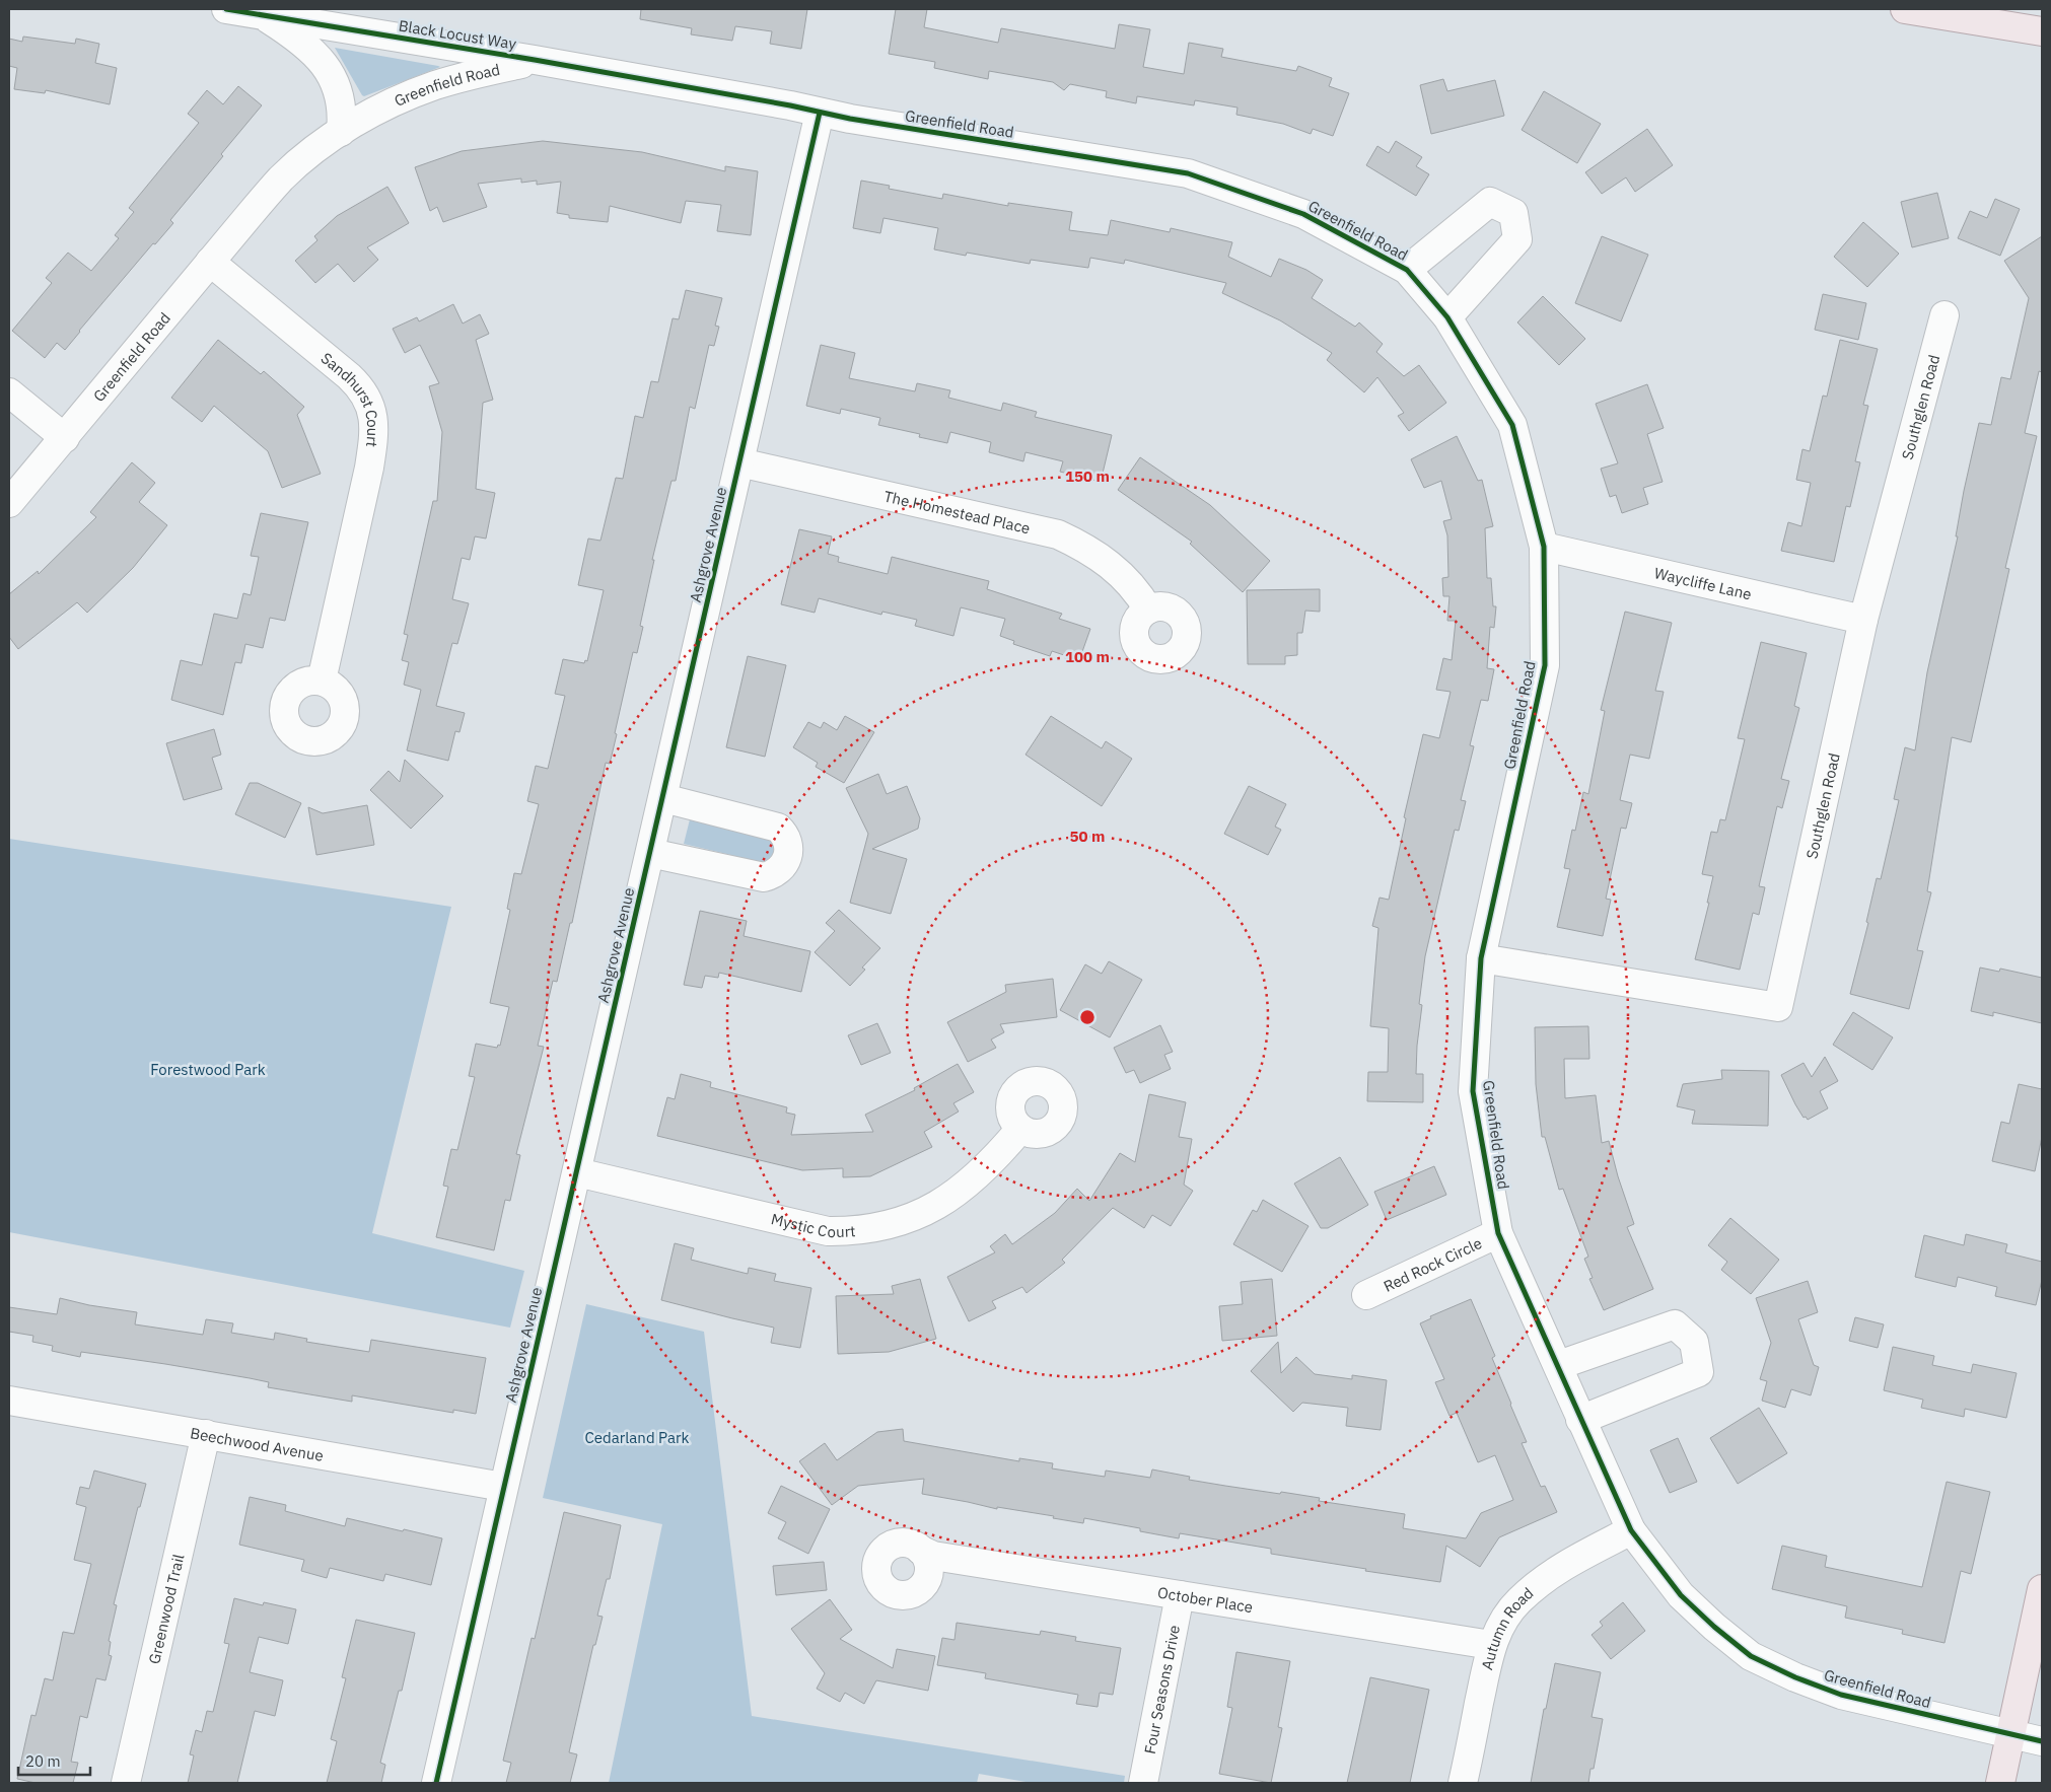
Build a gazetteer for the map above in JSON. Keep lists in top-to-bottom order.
{
  "streets": {
    "street": [
      "Black Locust Way",
      "Greenfield Road",
      "Sandhurst Court",
      "Southglen Road",
      "The Homestead Place",
      "Ashgrove Avenue",
      "Waycliffe Lane",
      "Mystic Court",
      "Red Rock Circle",
      "Beechwood Avenue",
      "October Place",
      "Greenwood Trail",
      "Autumn Road",
      "Four Seasons Drive"
    ]
  },
  "crossings": [
    ["Black Locust Way", "Greenfield Road"],
    ["Greenfield Road", "Sandhurst Court"],
    ["Greenfield Road", "Southglen Road"],
    ["Greenfield Road", "Ashgrove Avenue"],
    ["Greenfield Road", "Waycliffe Lane"],
    ["Greenfield Road", "Red Rock Circle"],
    ["Greenfield Road", "Autumn Road"],
    ["Southglen Road", "Waycliffe Lane"],
    ["The Homestead Place", "Ashgrove Avenue"],
    ["Ashgrove Avenue", "Mystic Court"],
    ["Ashgrove Avenue", "Beechwood Avenue"],
    ["Beechwood Avenue", "Greenwood Trail"],
    ["October Place", "Autumn Road"],
    ["October Place", "Four Seasons Drive"]
  ],
  "parks": ["Forestwood Park", "Cedarland Park"],
  "scale_bar": "20 m",
  "rings": ["150 m", "100 m", "50 m"]
}
